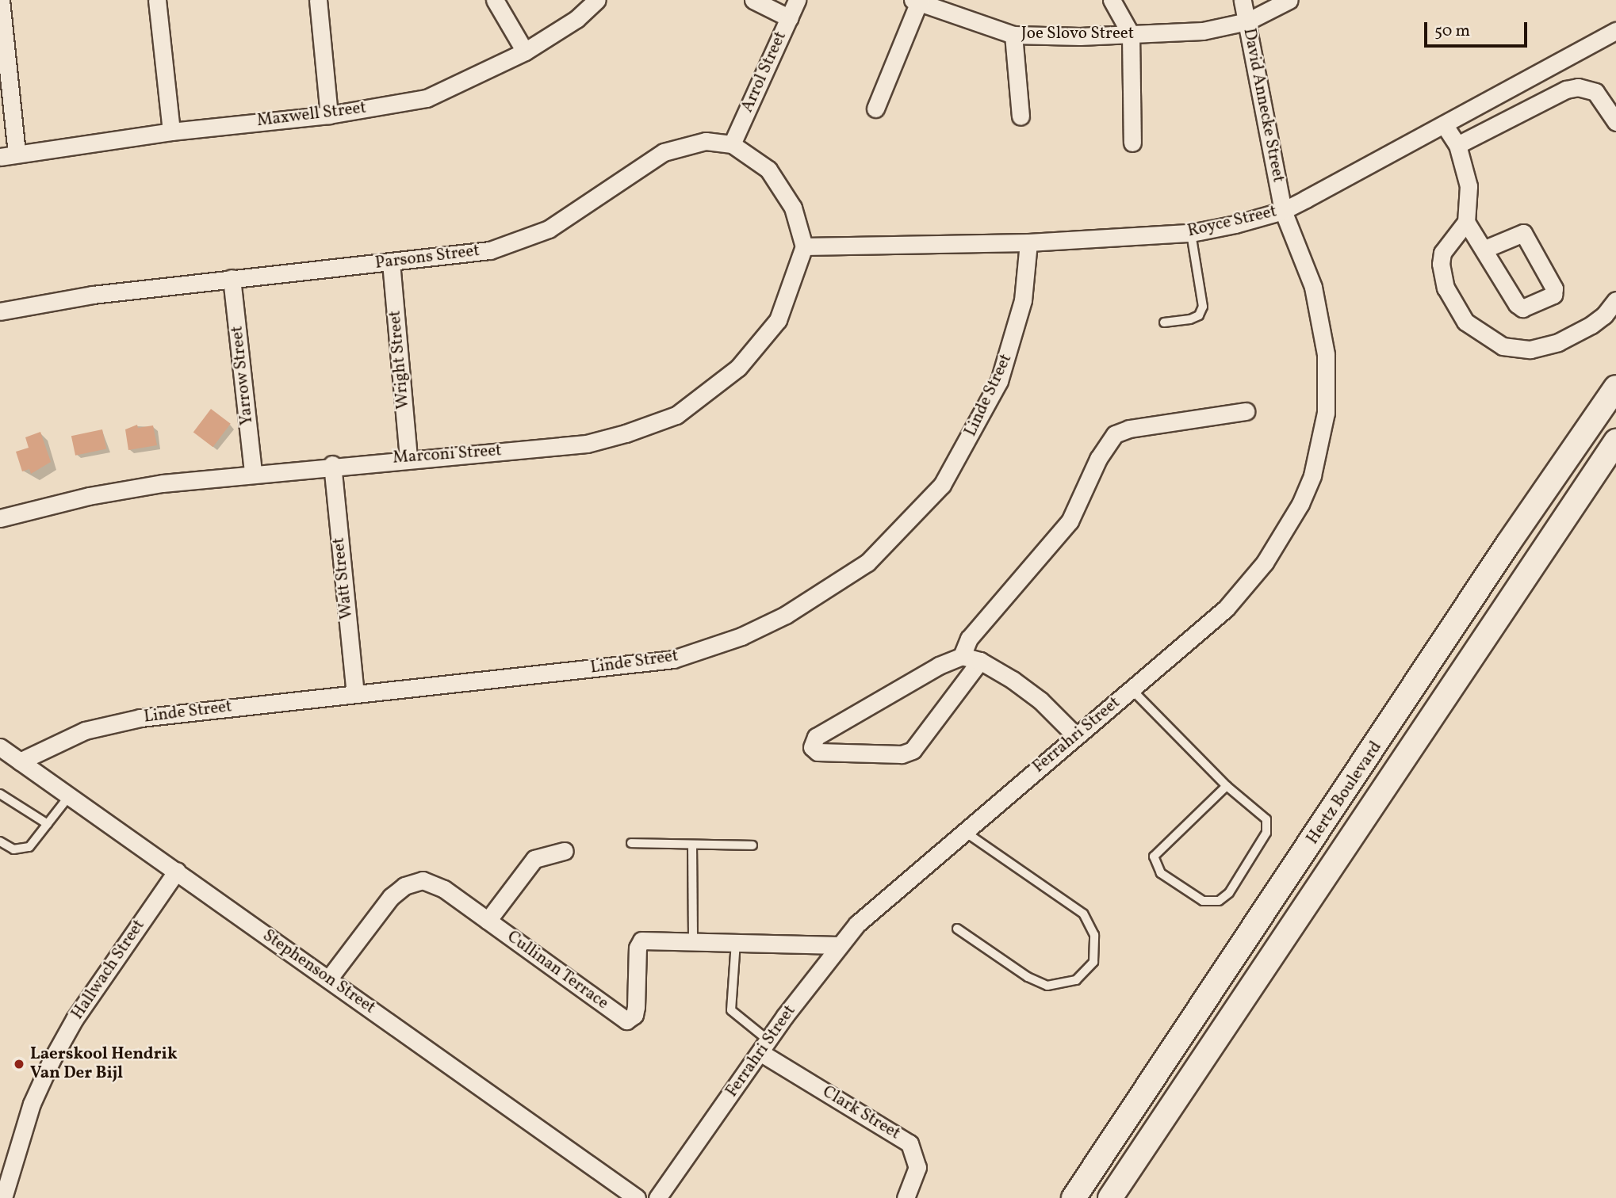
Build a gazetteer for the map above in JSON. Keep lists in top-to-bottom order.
{
  "streets": {
    "street": [
      "Joe Slovo Street",
      "Arrol Street",
      "David Annecke Street",
      "Maxwell Street",
      "Royce Street",
      "Parsons Street",
      "Wright Street",
      "Yarrow Street",
      "Linde Street",
      "Marconi Street",
      "Watt Street",
      "Ferrahri Street",
      "Hertz Boulevard",
      "Hallwach Street",
      "Cullinan Terrace",
      "Stephenson Street",
      "Clark Street"
    ]
  },
  "crossings": [
    ["Joe Slovo Street", "David Annecke Street"],
    ["Arrol Street", "Parsons Street"],
    ["David Annecke Street", "Royce Street"],
    ["David Annecke Street", "Ferrahri Street"],
    ["Royce Street", "Parsons Street"],
    ["Royce Street", "Linde Street"],
    ["Royce Street", "Marconi Street"],
    ["Royce Street", "Ferrahri Street"],
    ["Parsons Street", "Wright Street"],
    ["Parsons Street", "Yarrow Street"],
    ["Parsons Street", "Marconi Street"],
    ["Wright Street", "Marconi Street"],
    ["Yarrow Street", "Marconi Street"],
    ["Linde Street", "Watt Street"],
    ["Linde Street", "Stephenson Street"],
    ["Marconi Street", "Watt Street"],
    ["Ferrahri Street", "Clark Street"],
    ["Hallwach Street", "Stephenson Street"],
    ["Cullinan Terrace", "Stephenson Street"]
  ],
  "places": ["Laerskool Hendrik Van Der Bijl"],
  "scale_bar": "50 m"
}
